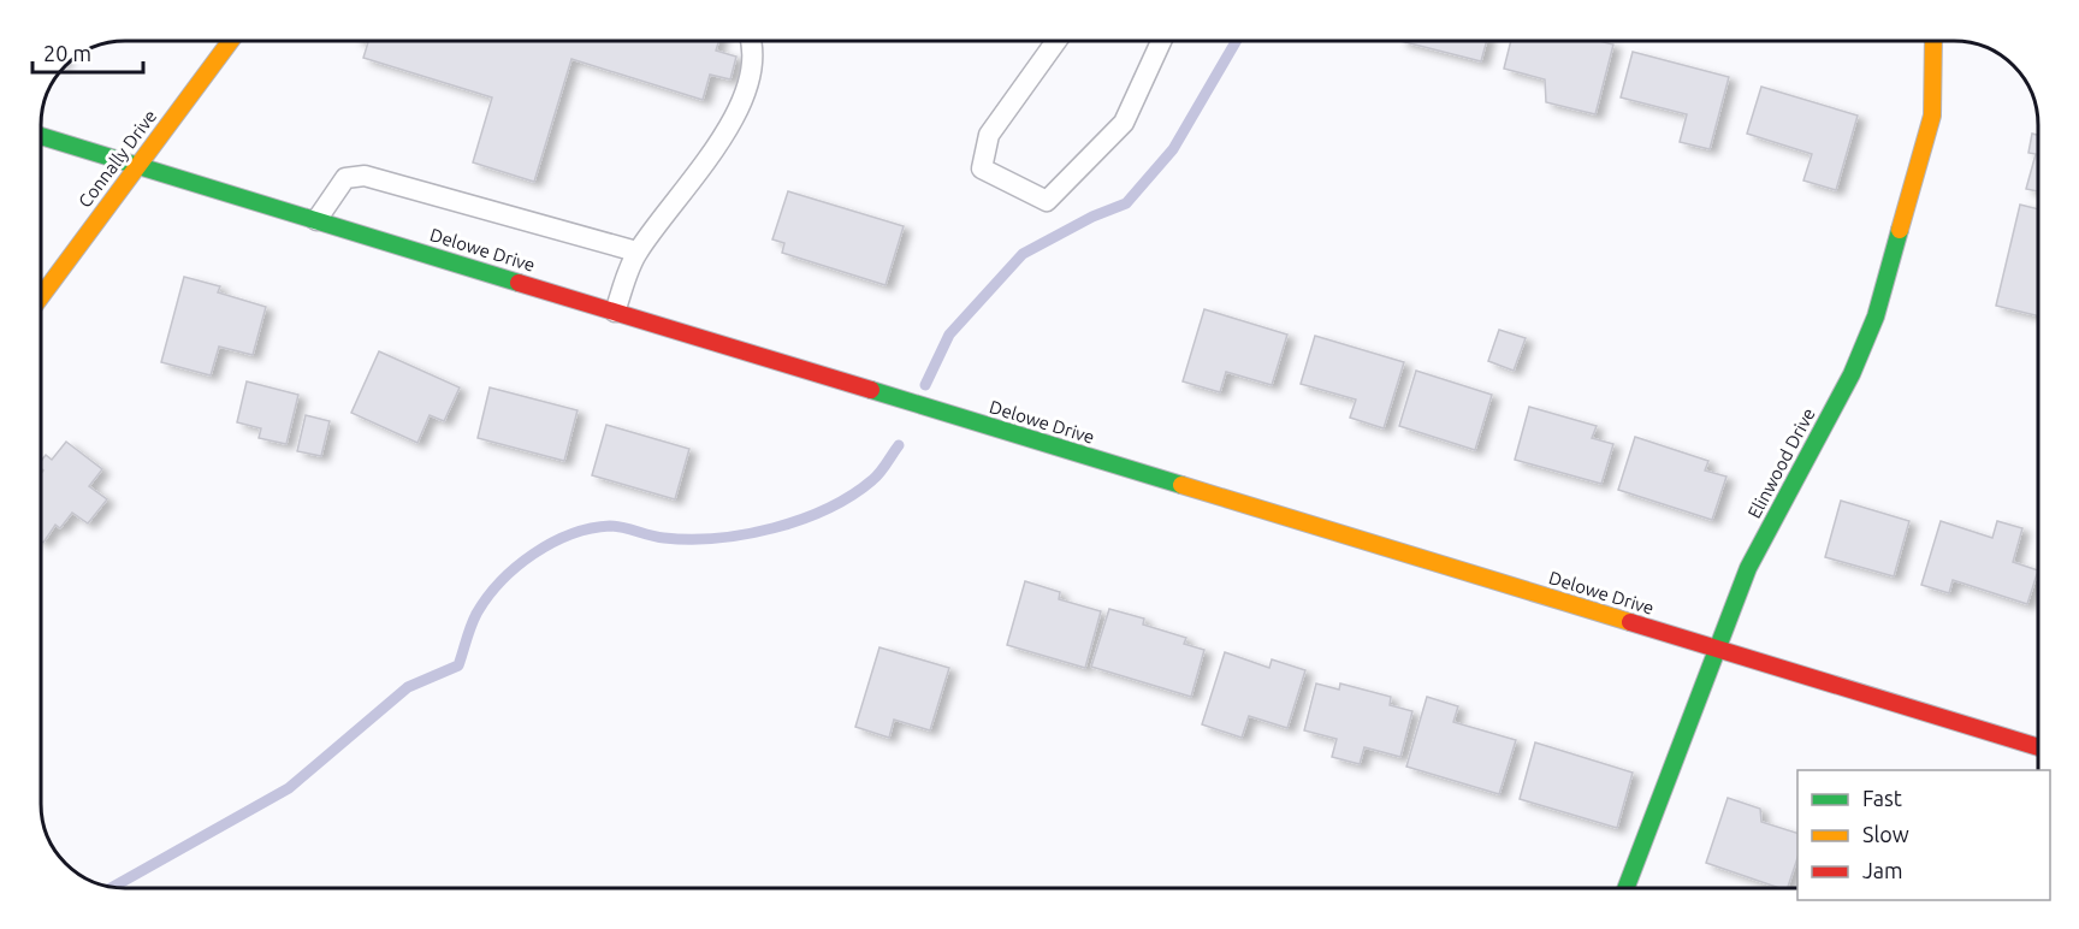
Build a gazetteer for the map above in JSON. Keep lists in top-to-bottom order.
{
  "streets": {
    "street": ["Connally Drive", "Delowe Drive", "Elinwood Drive"]
  },
  "crossings": [
    ["Connally Drive", "Delowe Drive"],
    ["Delowe Drive", "Elinwood Drive"]
  ],
  "legend": ["Fast", "Slow", "Jam"],
  "scale_bar": "20 m"
}
